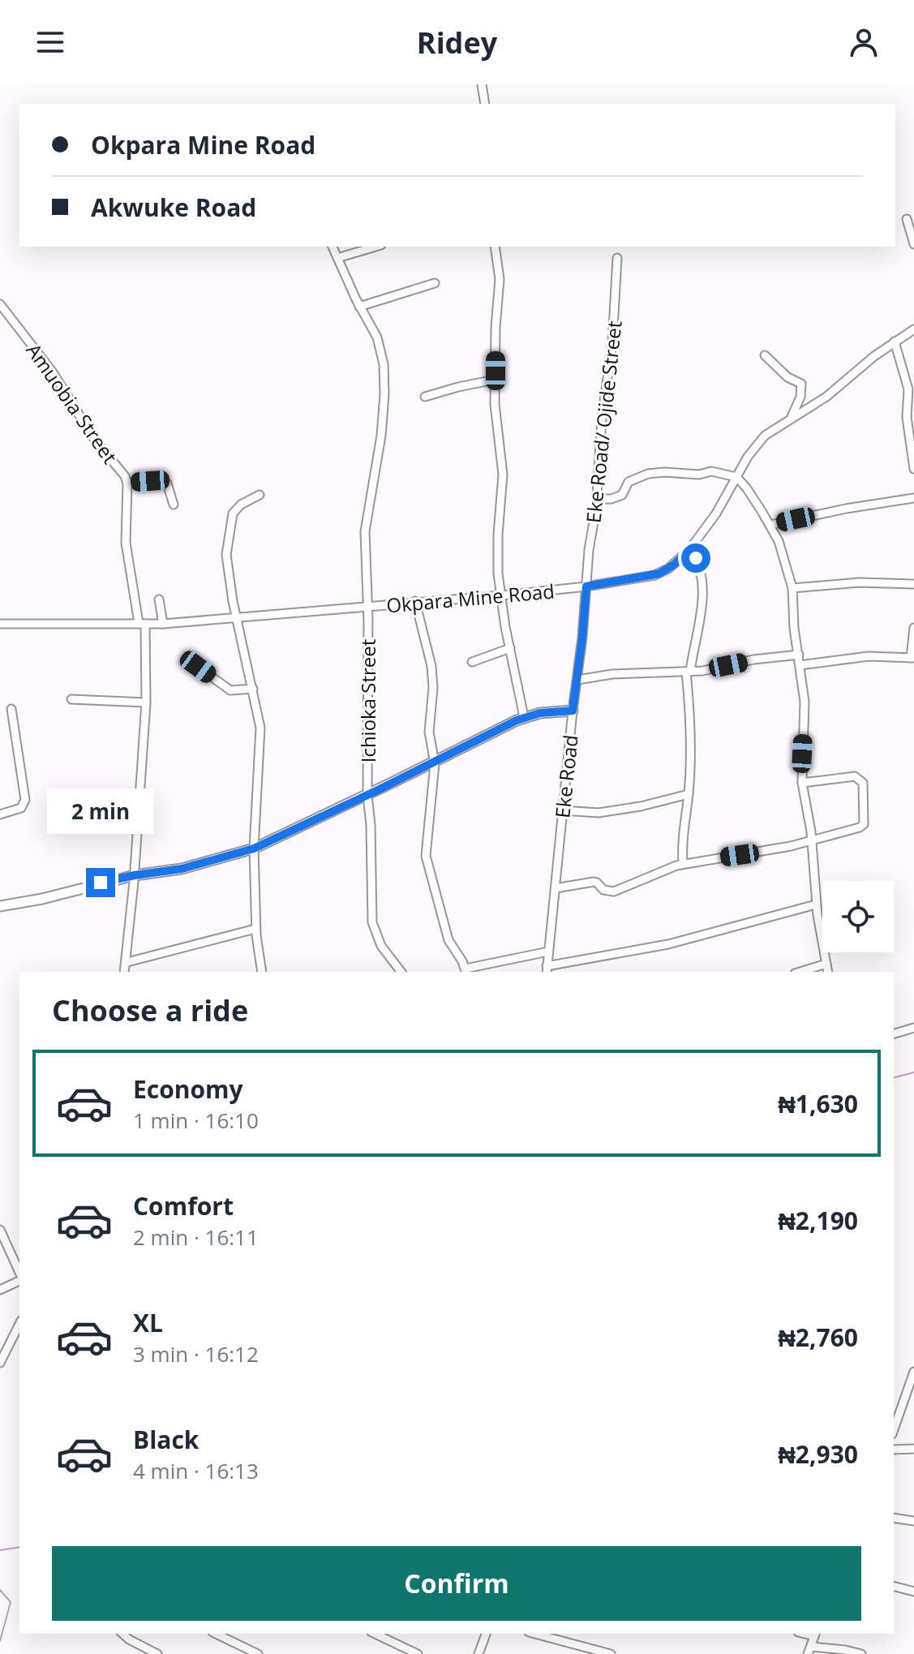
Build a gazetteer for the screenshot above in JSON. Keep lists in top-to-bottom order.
{
  "streets": {
    "street": [
      "Amuobia Street",
      "Eke Road/ Ojide Street",
      "Okpara Mine Road",
      "Ichioka Street",
      "Eke Road"
    ]
  },
  "crossings": [
    ["Amuobia Street", "Okpara Mine Road"],
    ["Eke Road/ Ojide Street", "Okpara Mine Road"],
    ["Eke Road/ Ojide Street", "Eke Road"],
    ["Okpara Mine Road", "Ichioka Street"],
    ["Okpara Mine Road", "Eke Road"]
  ],
  "page": {
    "header": "Ridey",
    "banner": ["Okpara Mine Road", "Akwuke Road"],
    "bubble": "2 min",
    "heading": "Choose a ride",
    "list": [
      {
        "name": "Economy",
        "note": "1 min · 16:10",
        "value": "₦1,630"
      },
      {
        "name": "Comfort",
        "note": "2 min · 16:11",
        "value": "₦2,190"
      },
      {
        "name": "XL",
        "note": "3 min · 16:12",
        "value": "₦2,760"
      },
      {
        "name": "Black",
        "note": "4 min · 16:13",
        "value": "₦2,930"
      }
    ],
    "buttons": "Confirm"
  }
}
